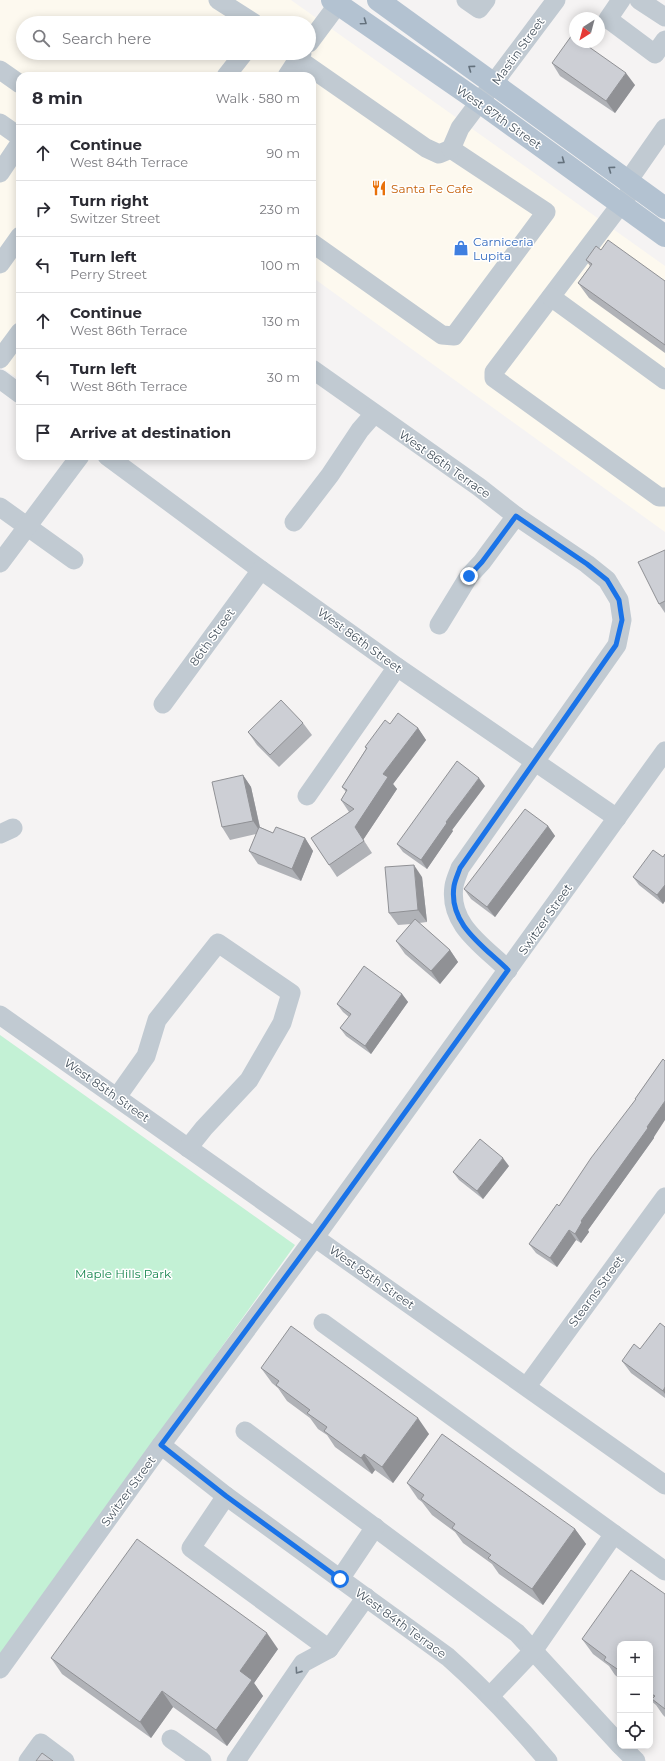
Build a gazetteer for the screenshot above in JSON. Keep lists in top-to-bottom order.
{
  "streets": {
    "main road": ["West 87th Street"],
    "street": [
      "Mastin Street",
      "West 86th Terrace",
      "86th Street",
      "West 86th Street",
      "Switzer Street",
      "West 85th Street",
      "Stearns Street",
      "West 84th Terrace"
    ]
  },
  "crossings": [
    ["Mastin Street", "West 87th Street"],
    ["West 86th Terrace", "West 86th Street"],
    ["West 86th Terrace", "Switzer Street"],
    ["86th Street", "West 86th Street"],
    ["West 86th Street", "Switzer Street"],
    ["Switzer Street", "West 85th Street"],
    ["Switzer Street", "West 84th Terrace"],
    ["West 85th Street", "Stearns Street"]
  ],
  "parks": ["Maple Hills Park"],
  "places": {
    "restaurant": ["Santa Fe Cafe"],
    "shop": ["Carniceria Lupita"]
  },
  "north": "bottom left",
  "page": {
    "search": "Search here",
    "heading": ["8 min", "Walk · 580 m"],
    "list": [
      ["Continue", "West 84th Terrace", "90 m"],
      ["Turn right", "Switzer Street", "230 m"],
      ["Turn left", "Perry Street", "100 m"],
      ["Continue", "West 86th Terrace", "130 m"],
      ["Turn left", "West 86th Terrace", "30 m"],
      "Arrive at destination"
    ],
    "map_buttons": ["+", "−"]
  }
}
